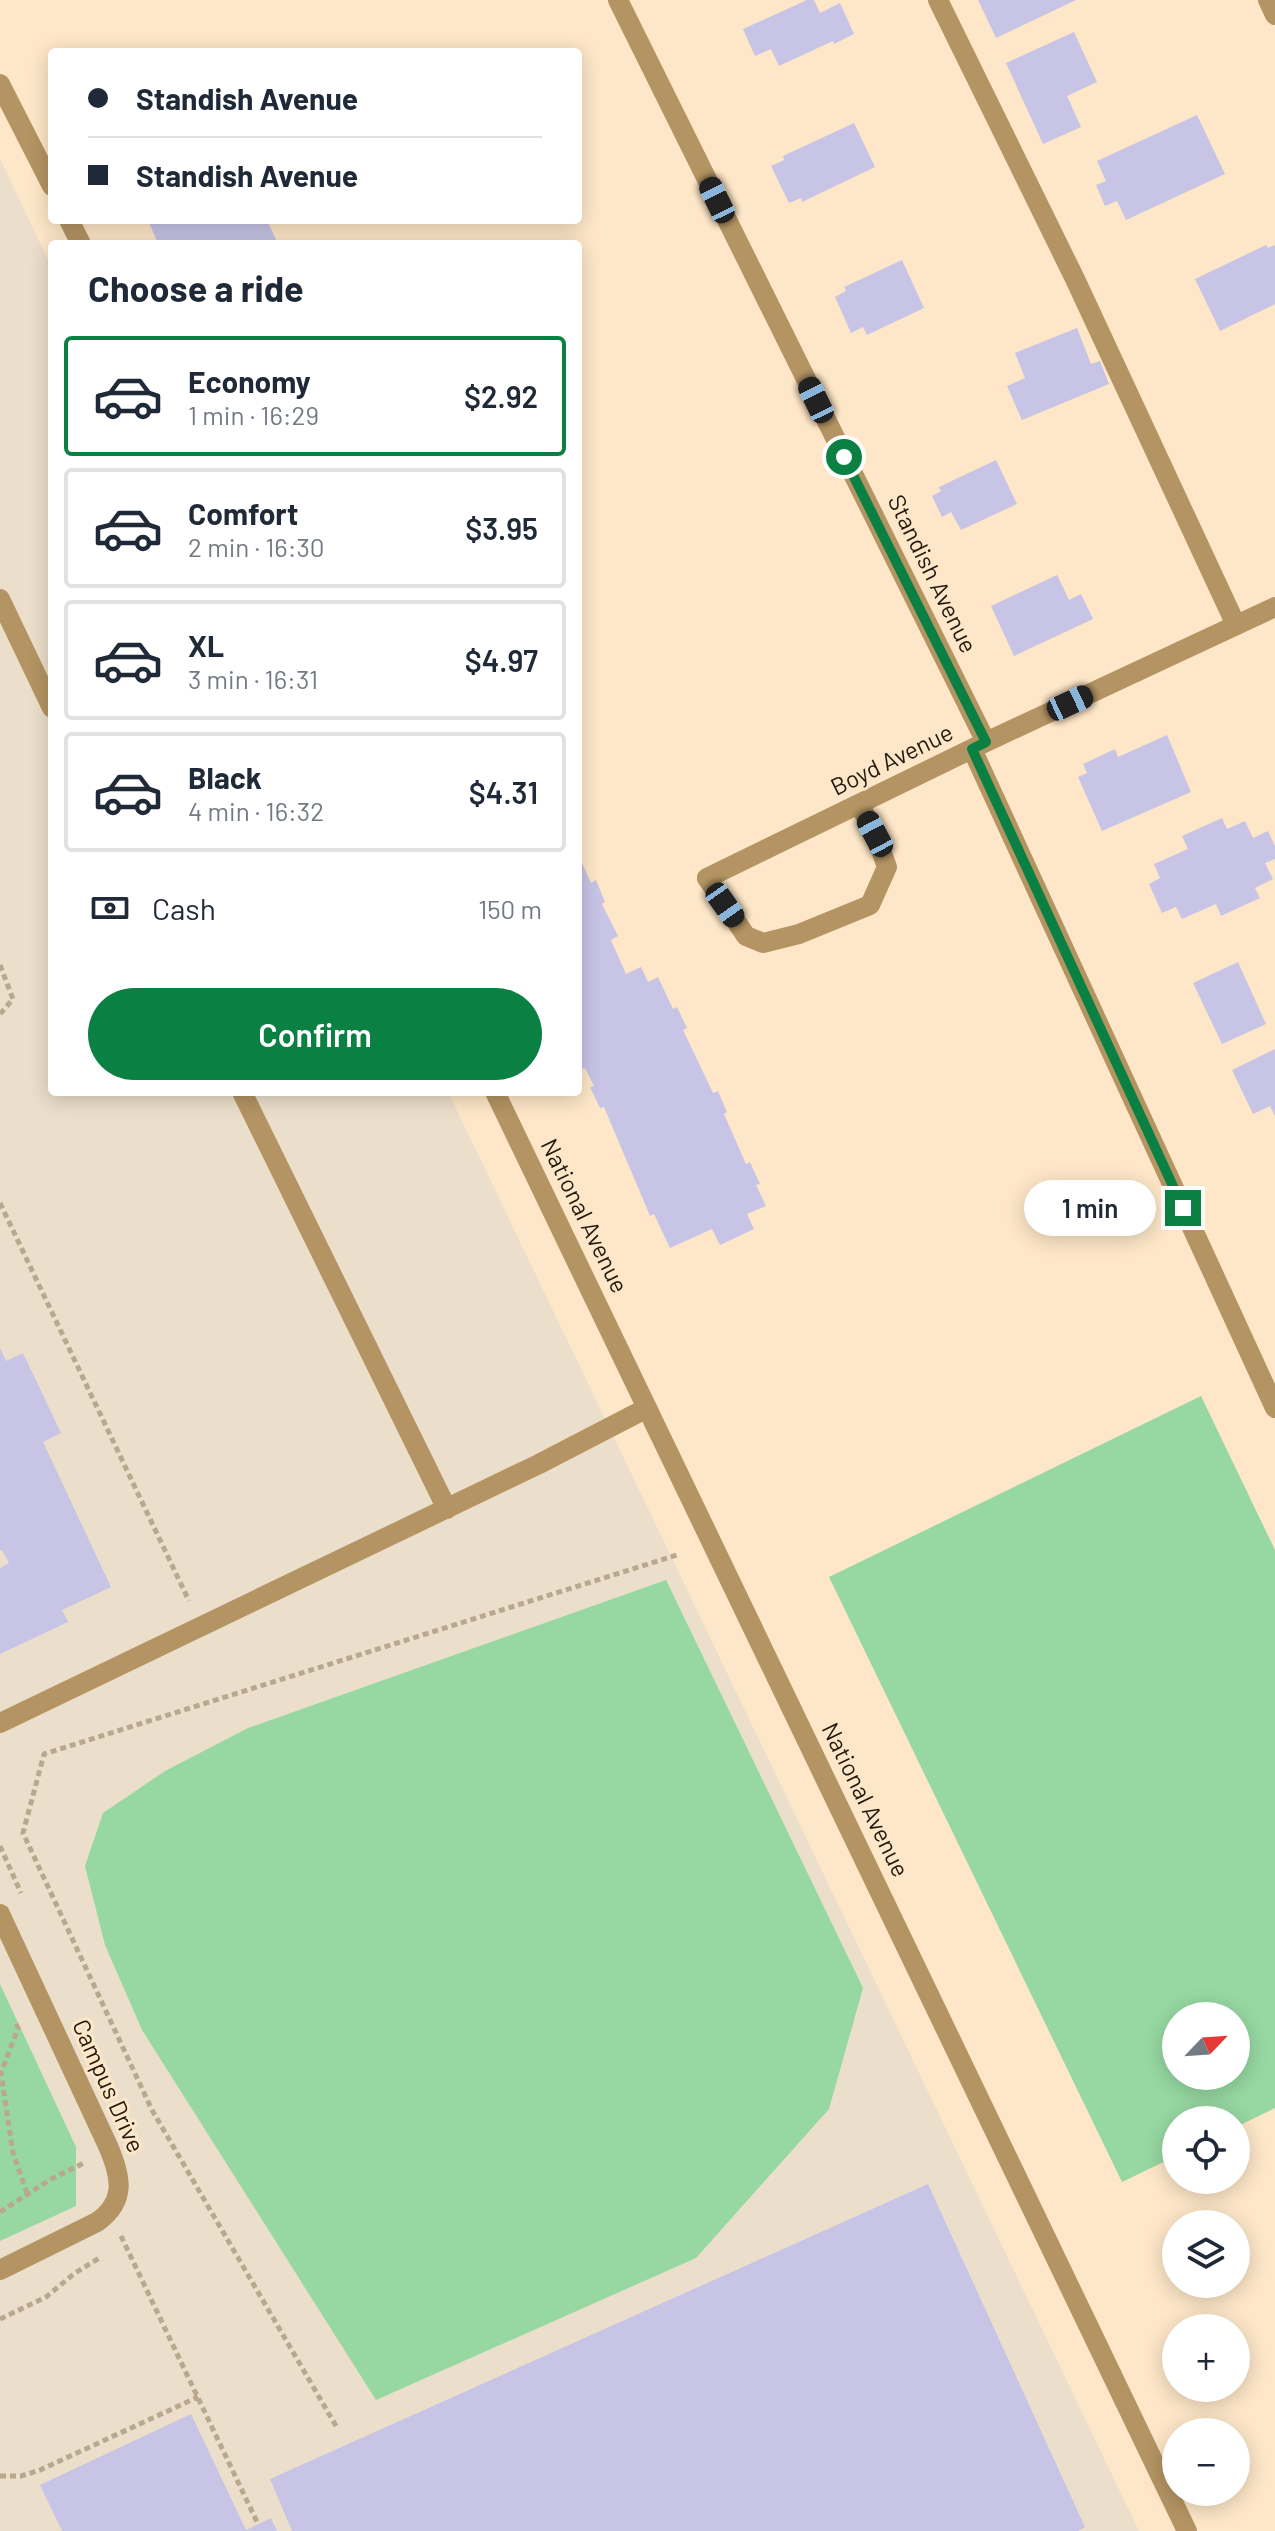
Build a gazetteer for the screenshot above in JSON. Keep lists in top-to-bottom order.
{
  "streets": {
    "street": [
      "Standish Avenue",
      "Boyd Avenue",
      "National Avenue",
      "Campus Drive"
    ]
  },
  "crossings": [
    ["Standish Avenue", "Boyd Avenue"]
  ],
  "north": "top right",
  "page": {
    "banner": ["Standish Avenue", "Standish Avenue"],
    "heading": "Choose a ride",
    "list": [
      {
        "name": "Economy",
        "note": "1 min · 16:29",
        "value": "$2.92"
      },
      {
        "name": "Comfort",
        "note": "2 min · 16:30",
        "value": "$3.95"
      },
      {
        "name": "XL",
        "note": "3 min · 16:31",
        "value": "$4.97"
      },
      {
        "name": "Black",
        "note": "4 min · 16:32",
        "value": "$4.31"
      }
    ],
    "pay": ["Cash", "150 m"],
    "buttons": "Confirm",
    "bubble": "1 min",
    "map_buttons": ["+", "−"]
  }
}
